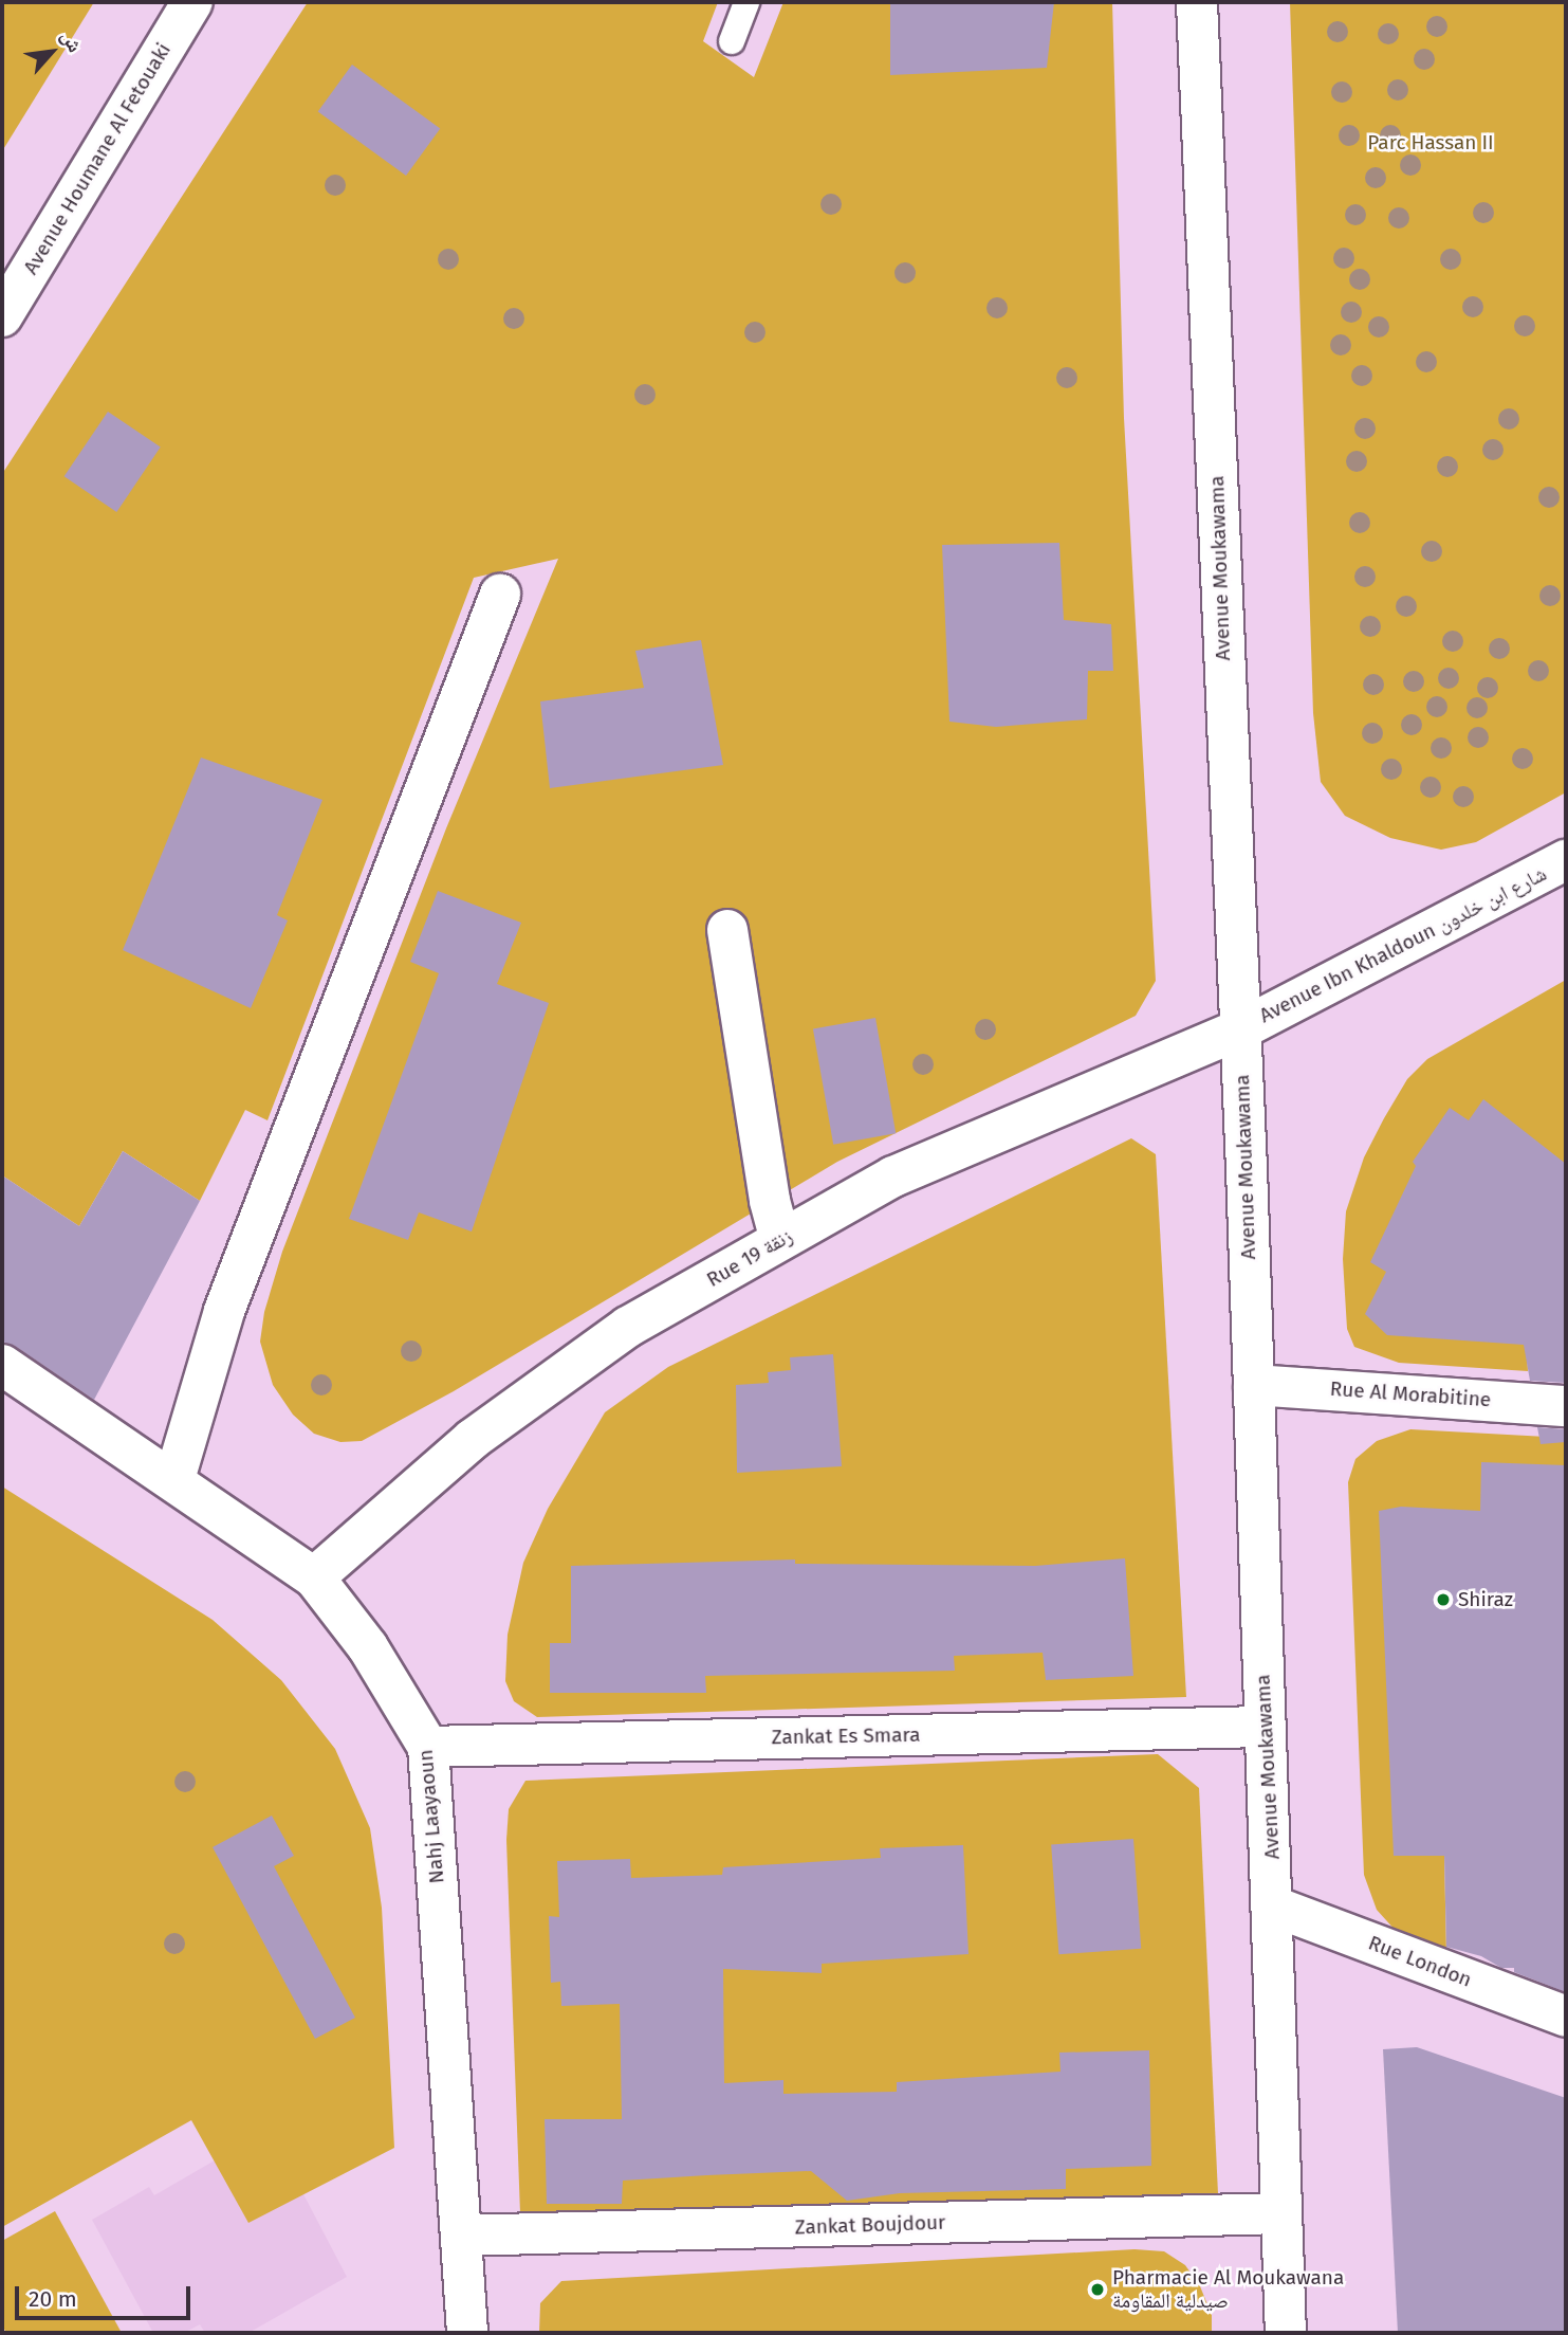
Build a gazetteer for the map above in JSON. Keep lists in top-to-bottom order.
{
  "streets": {
    "street": [
      "Avenue Houmane Al Fetouaki",
      "Avenue Moukawama",
      "Avenue Ibn Khaldoun شارع ابن خلدون",
      "Rue 19 زنقة",
      "Rue Al Morabitine",
      "Zankat Es Smara",
      "Nahj Laayaoun",
      "Rue London",
      "Zankat Boujdour"
    ]
  },
  "crossings": [
    ["Avenue Moukawama", "Avenue Ibn Khaldoun شارع ابن خلدون"],
    ["Avenue Moukawama", "Rue 19 زنقة"],
    ["Avenue Moukawama", "Rue Al Morabitine"],
    ["Avenue Moukawama", "Zankat Es Smara"],
    ["Avenue Moukawama", "Rue London"],
    ["Avenue Moukawama", "Zankat Boujdour"],
    ["Avenue Ibn Khaldoun شارع ابن خلدون", "Rue 19 زنقة"],
    ["Rue 19 زنقة", "Nahj Laayaoun"],
    ["Zankat Es Smara", "Nahj Laayaoun"],
    ["Nahj Laayaoun", "Zankat Boujdour"]
  ],
  "parks": ["Parc Hassan II"],
  "places": ["Shiraz", "Pharmacie Al Moukawana صيدلية المقاومة"],
  "scale_bar": "20 m",
  "north": "top right"
}
